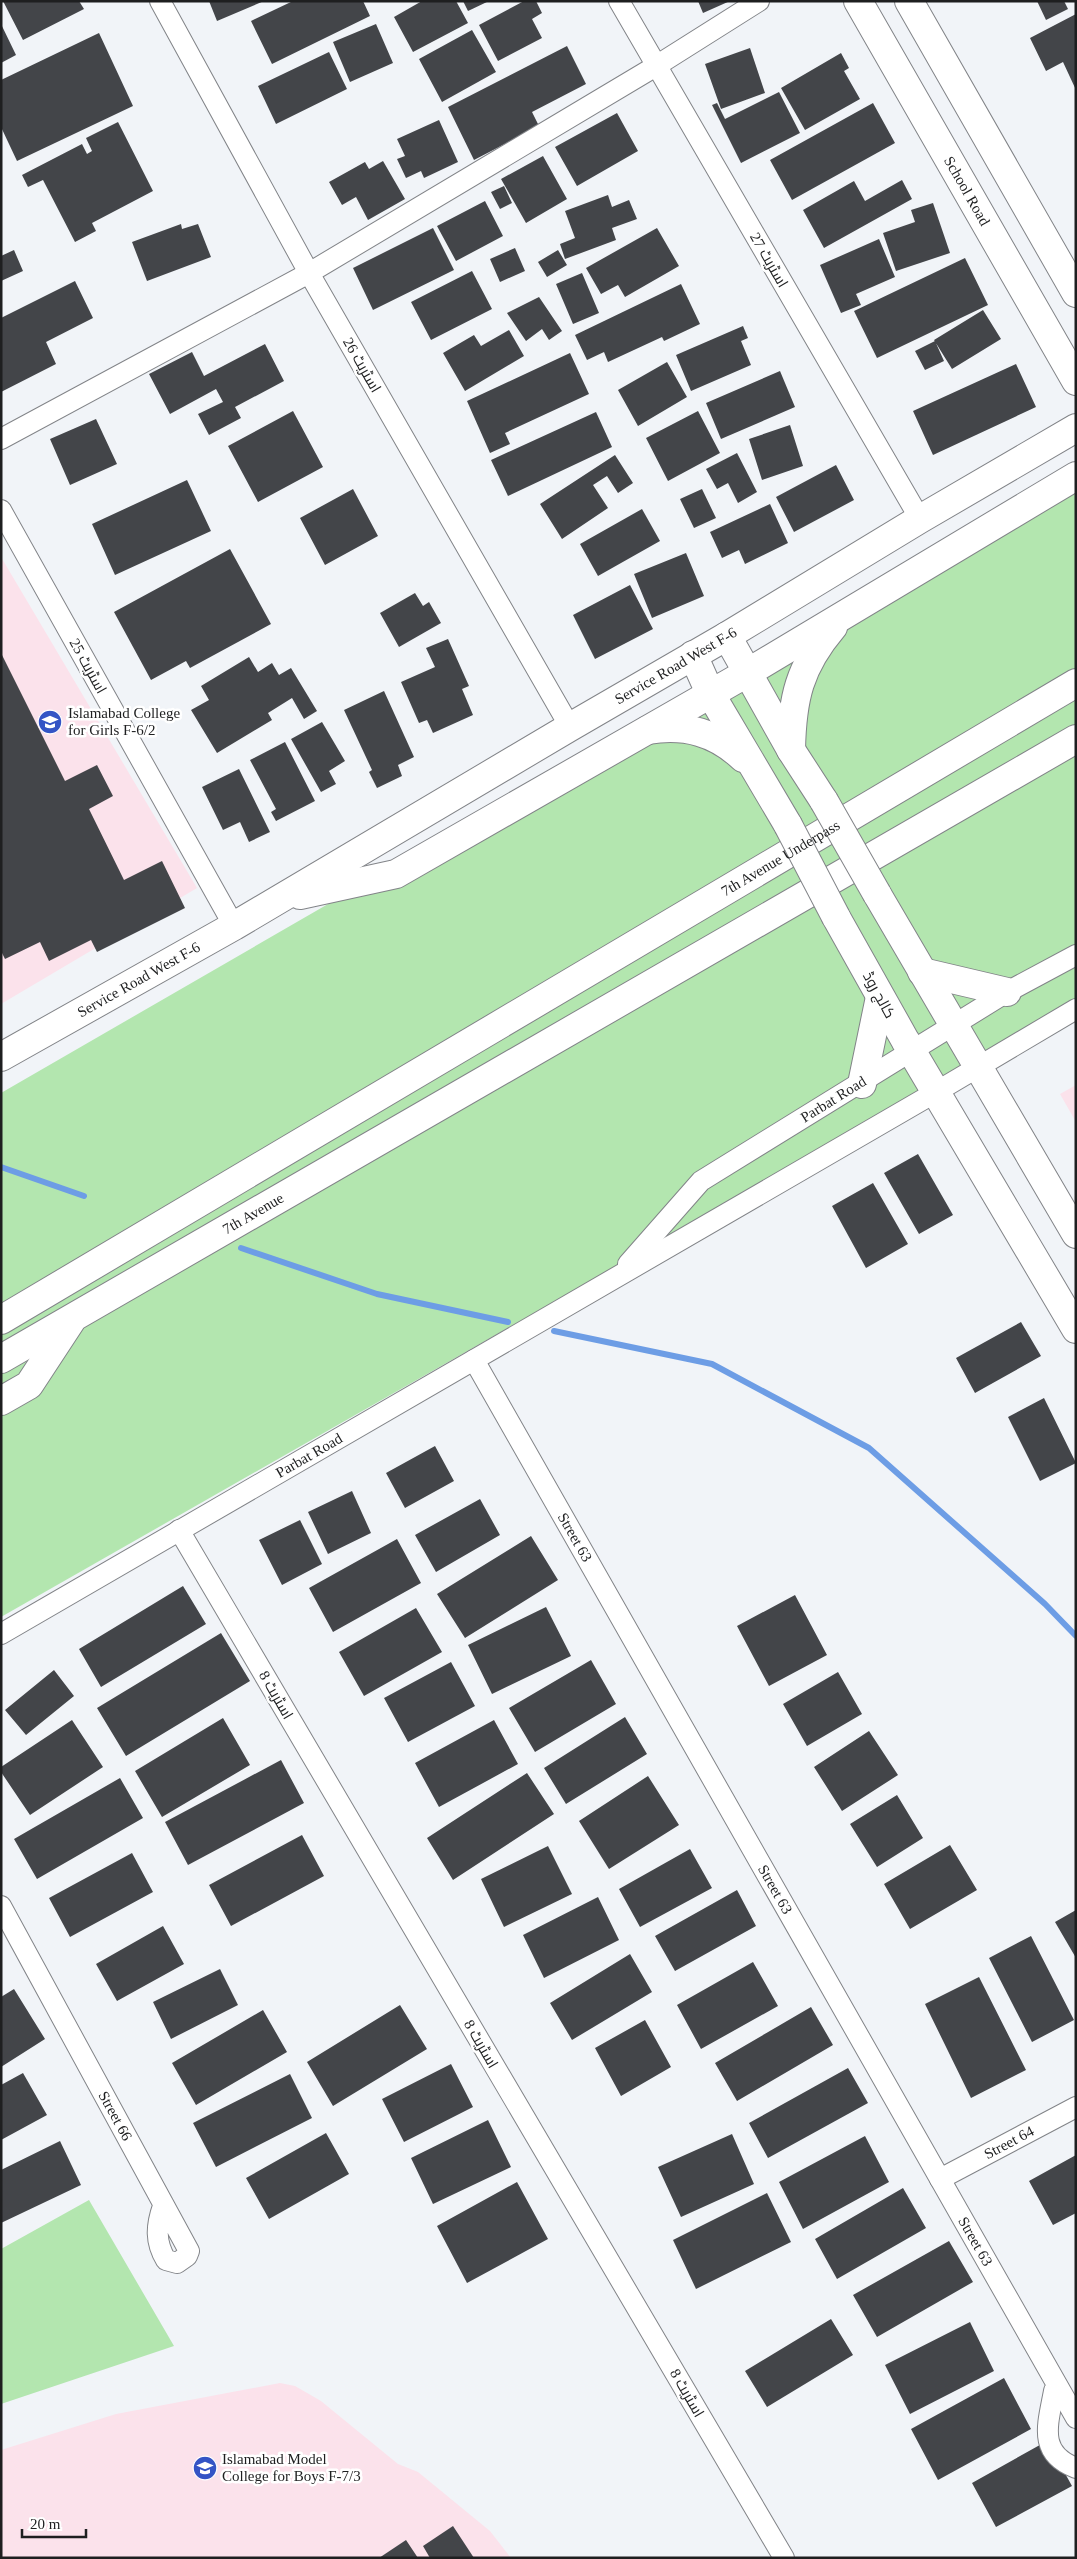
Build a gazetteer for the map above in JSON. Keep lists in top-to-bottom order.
{
  "streets": {
    "street": [
      "School Road",
      "اسٹریٹ 27",
      "اسٹریٹ 26",
      "Service Road West F-6",
      "اسٹریٹ 25",
      "7th Avenue Underpass",
      "کالج روڈ",
      "Parbat Road",
      "7th Avenue",
      "Street 63",
      "اسٹریٹ 8",
      "Street 66",
      "Street 64"
    ]
  },
  "crossings": [
    ["اسٹریٹ 27", "Service Road West F-6"],
    ["اسٹریٹ 26", "Service Road West F-6"],
    ["Service Road West F-6", "اسٹریٹ 25"],
    ["Service Road West F-6", "کالج روڈ"],
    ["کالج روڈ", "Parbat Road"],
    ["Parbat Road", "Street 63"],
    ["Parbat Road", "اسٹریٹ 8"],
    ["Street 63", "Street 64"]
  ],
  "places": {
    "school or university": ["Islamabad College for Girls F-6/2", "Islamabad Model College for Boys F-7/3"]
  },
  "scale_bar": "20 m"
}
